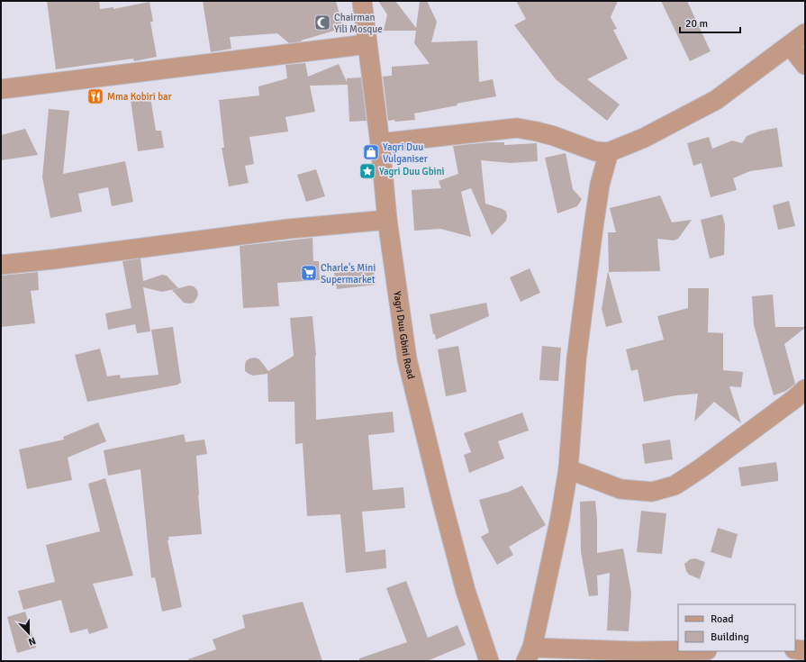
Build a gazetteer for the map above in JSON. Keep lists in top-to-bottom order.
{
  "streets": {
    "street": ["Yagri Duu Gbini Road"]
  },
  "places": {
    "mosque": ["Chairman Yili Mosque"],
    "restaurant": ["Mma Kobiri bar"],
    "shop": ["Yagri Duu Vulganiser"],
    "place": ["Yagri Duu Gbini"],
    "supermarket": ["Charle's Mini Supermarket"]
  },
  "legend": ["Road", "Building"],
  "scale_bar": "20 m",
  "north": "bottom"
}
